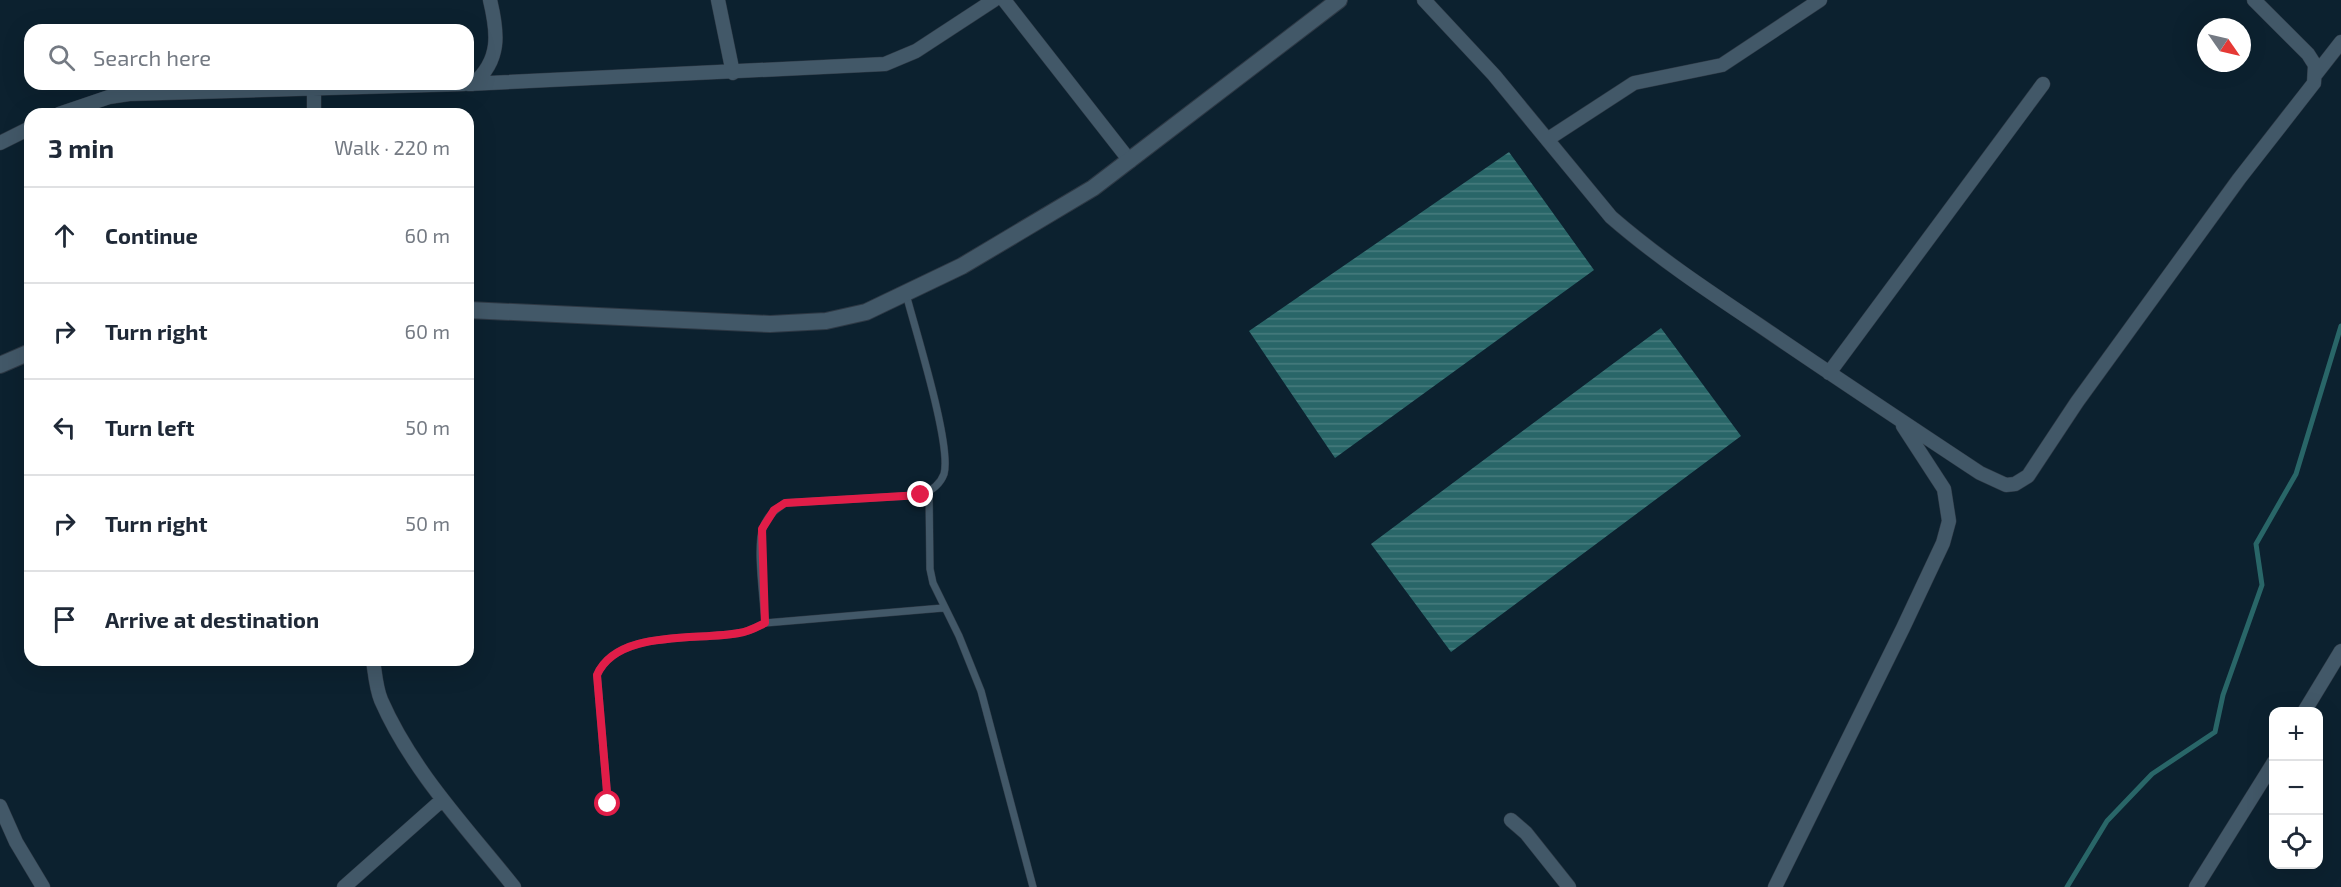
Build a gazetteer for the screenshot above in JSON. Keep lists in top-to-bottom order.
{
  "north": "bottom right",
  "page": {
    "search": "Search here",
    "heading": ["3 min", "Walk · 220 m"],
    "list": [
      ["Continue", "60 m"],
      ["Turn right", "60 m"],
      ["Turn left", "50 m"],
      ["Turn right", "50 m"],
      "Arrive at destination"
    ],
    "map_buttons": ["+", "−"]
  }
}
